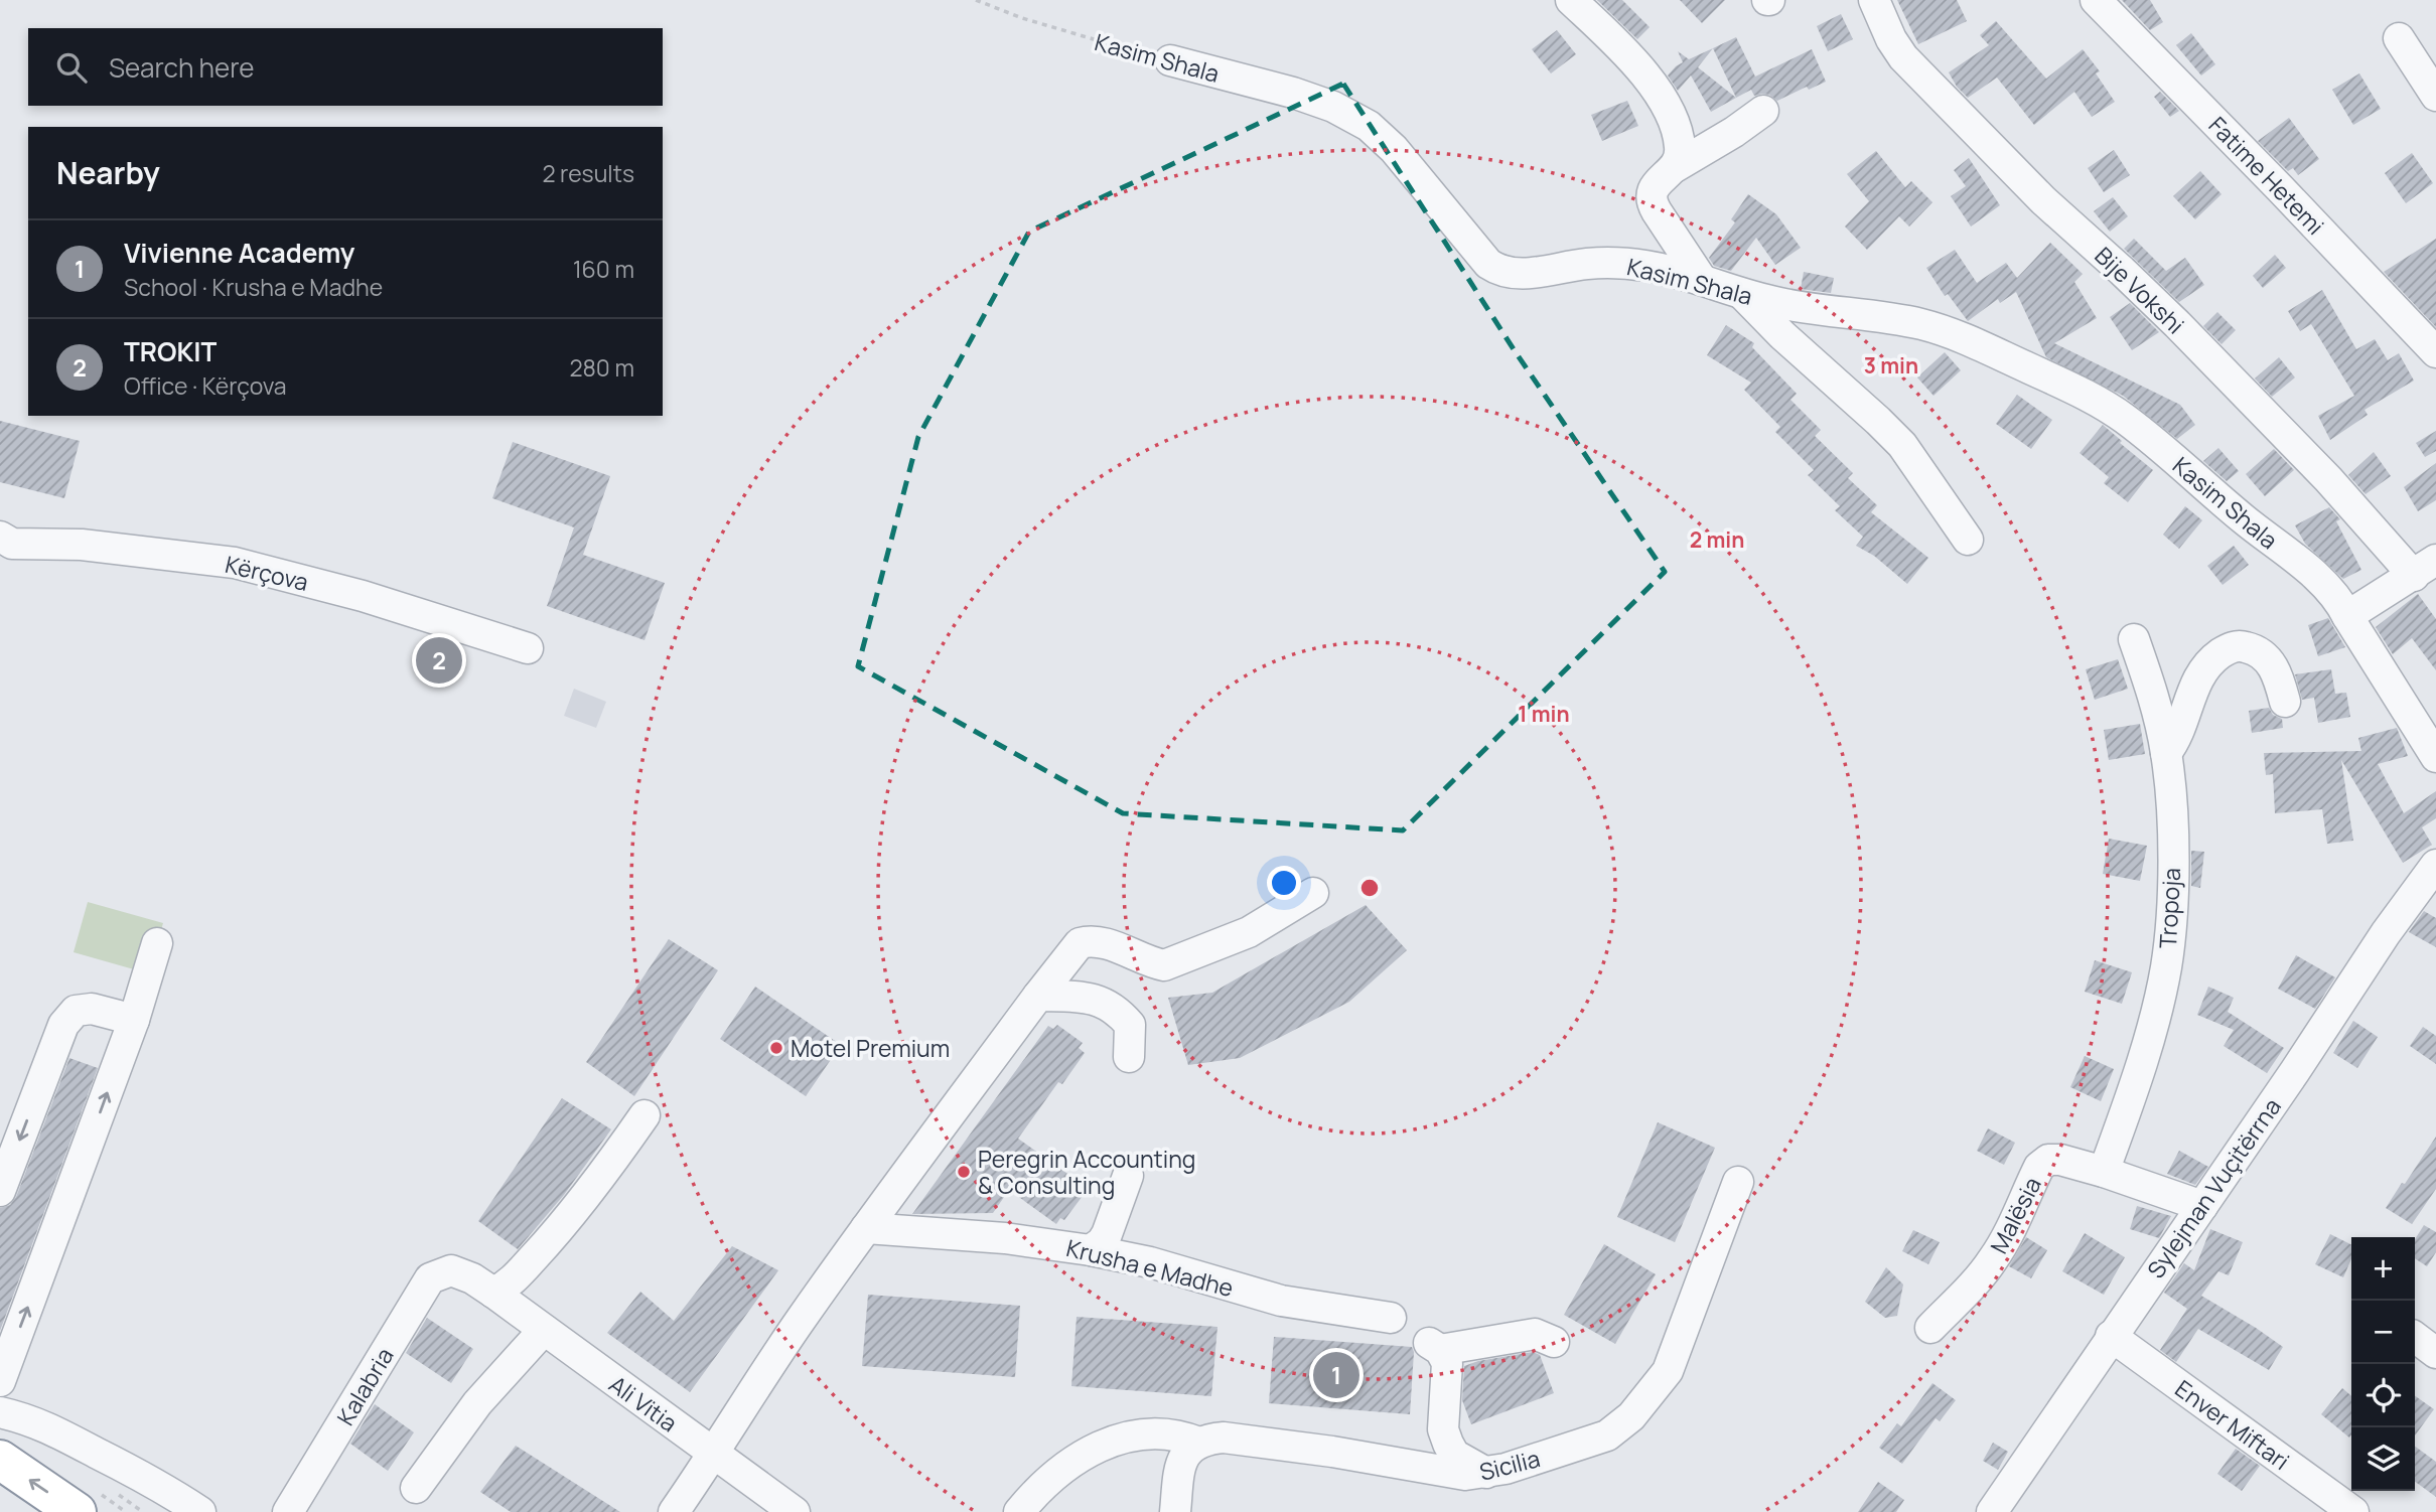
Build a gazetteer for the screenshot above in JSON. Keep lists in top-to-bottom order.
{
  "streets": {
    "street": [
      "Kasim Shala",
      "Fatime Hetemi",
      "Bije Vokshi",
      "Kërçova",
      "Tropoja",
      "Sylejman Vuçitërrna",
      "Malësia",
      "Krusha e Madhe",
      "Kalabria",
      "Ali Vitia",
      "Enver Miftari",
      "Sicilia"
    ]
  },
  "crossings": [
    ["Tropoja", "Malësia"],
    ["Sylejman Vuçitërrna", "Malësia"],
    ["Sylejman Vuçitërrna", "Enver Miftari"],
    ["Kalabria", "Ali Vitia"]
  ],
  "places": ["Motel Premium", "Peregrin Accounting & Consulting"],
  "page": {
    "search": "Search here",
    "heading": ["Nearby", "2 results"],
    "list": [
      {
        "mark": "1",
        "name": "Vivienne Academy",
        "note": "School · Krusha e Madhe",
        "value": "160 m"
      },
      {
        "mark": "2",
        "name": "TROKIT",
        "note": "Office · Kërçova",
        "value": "280 m"
      }
    ],
    "pins": ["2", "1"],
    "map_buttons": ["+", "−"]
  },
  "rings": ["3 min", "2 min", "1 min"]
}
